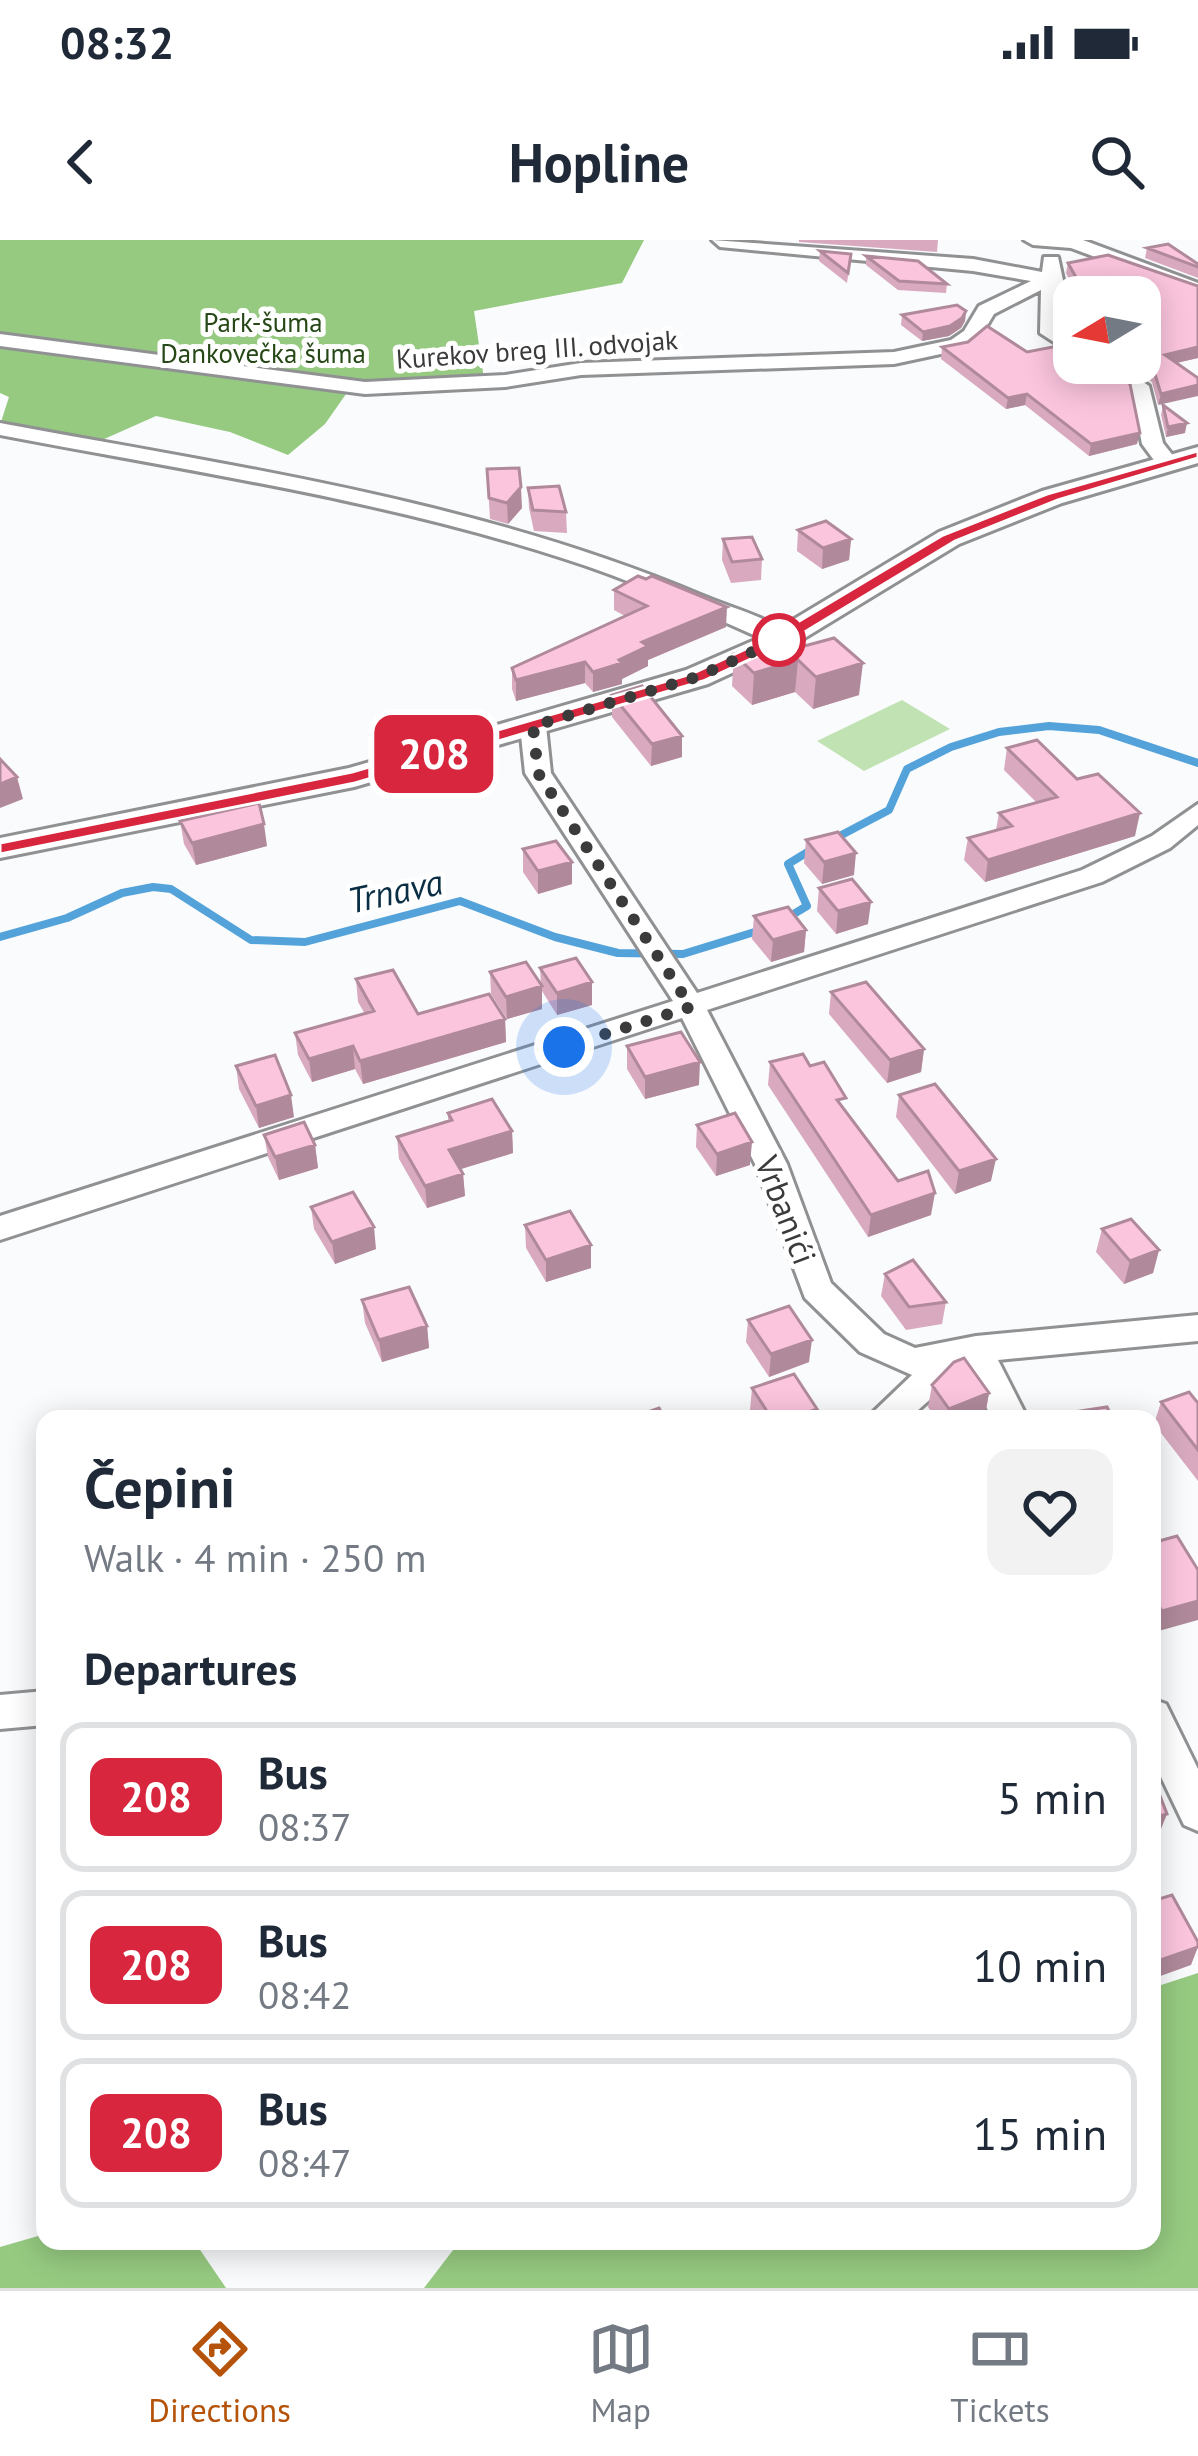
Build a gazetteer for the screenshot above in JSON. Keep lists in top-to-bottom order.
{
  "streets": {
    "street": ["Kurekov breg III. odvojak", "Vrbanići"]
  },
  "water": ["Trnava"],
  "parks": ["Park-šuma Dankovečka šuma"],
  "lines": ["bus line 208"],
  "north": "left",
  "page": {
    "status": "08:32",
    "header": "Hopline",
    "on_map": "208",
    "heading": [
      ["Čepini", "Walk · 4 min · 250 m"],
      "Departures"
    ],
    "list": [
      {
        "mark": "208",
        "name": "Bus",
        "note": "08:37",
        "value": "5 min"
      },
      {
        "mark": "208",
        "name": "Bus",
        "note": "08:42",
        "value": "10 min"
      },
      {
        "mark": "208",
        "name": "Bus",
        "note": "08:47",
        "value": "15 min"
      }
    ],
    "tabs": ["Directions", "Map", "Tickets"]
  }
}
